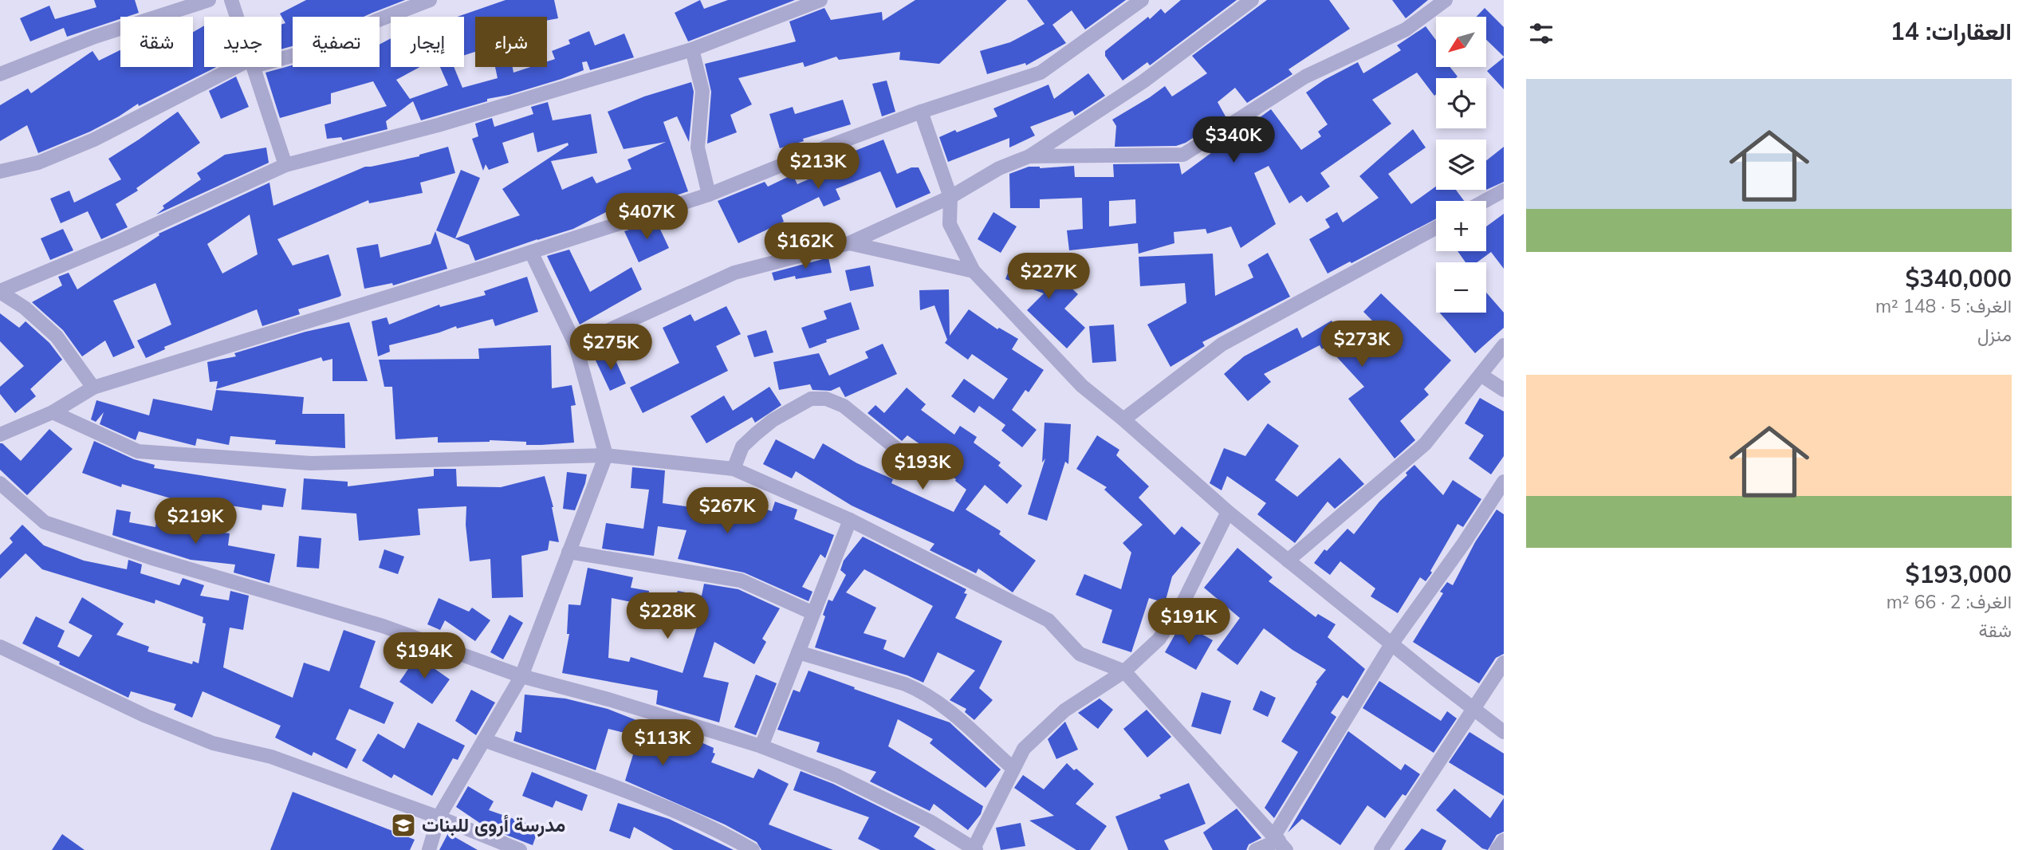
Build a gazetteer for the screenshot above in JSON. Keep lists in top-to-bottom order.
{
  "places": {
    "school or university": ["مدرسة أروى للبنات"]
  },
  "north": "bottom left",
  "page": {
    "heading": "العقارات: 14",
    "map_buttons": ["+", "−"],
    "chip": [
      "شراء",
      "إيجار",
      "تصفية",
      "جديد",
      "شقة"
    ],
    "list": [
      {
        "name": "$340,000",
        "note": "الغرف: 5 · 148 m² · منزل"
      },
      {
        "name": "$193,000",
        "note": "الغرف: 2 · 66 m² · شقة"
      }
    ],
    "price": [
      "$340K",
      "$213K",
      "$407K",
      "$162K",
      "$227K",
      "$273K",
      "$275K",
      "$193K",
      "$267K",
      "$219K",
      "$228K",
      "$191K",
      "$194K",
      "$113K"
    ]
  }
}
